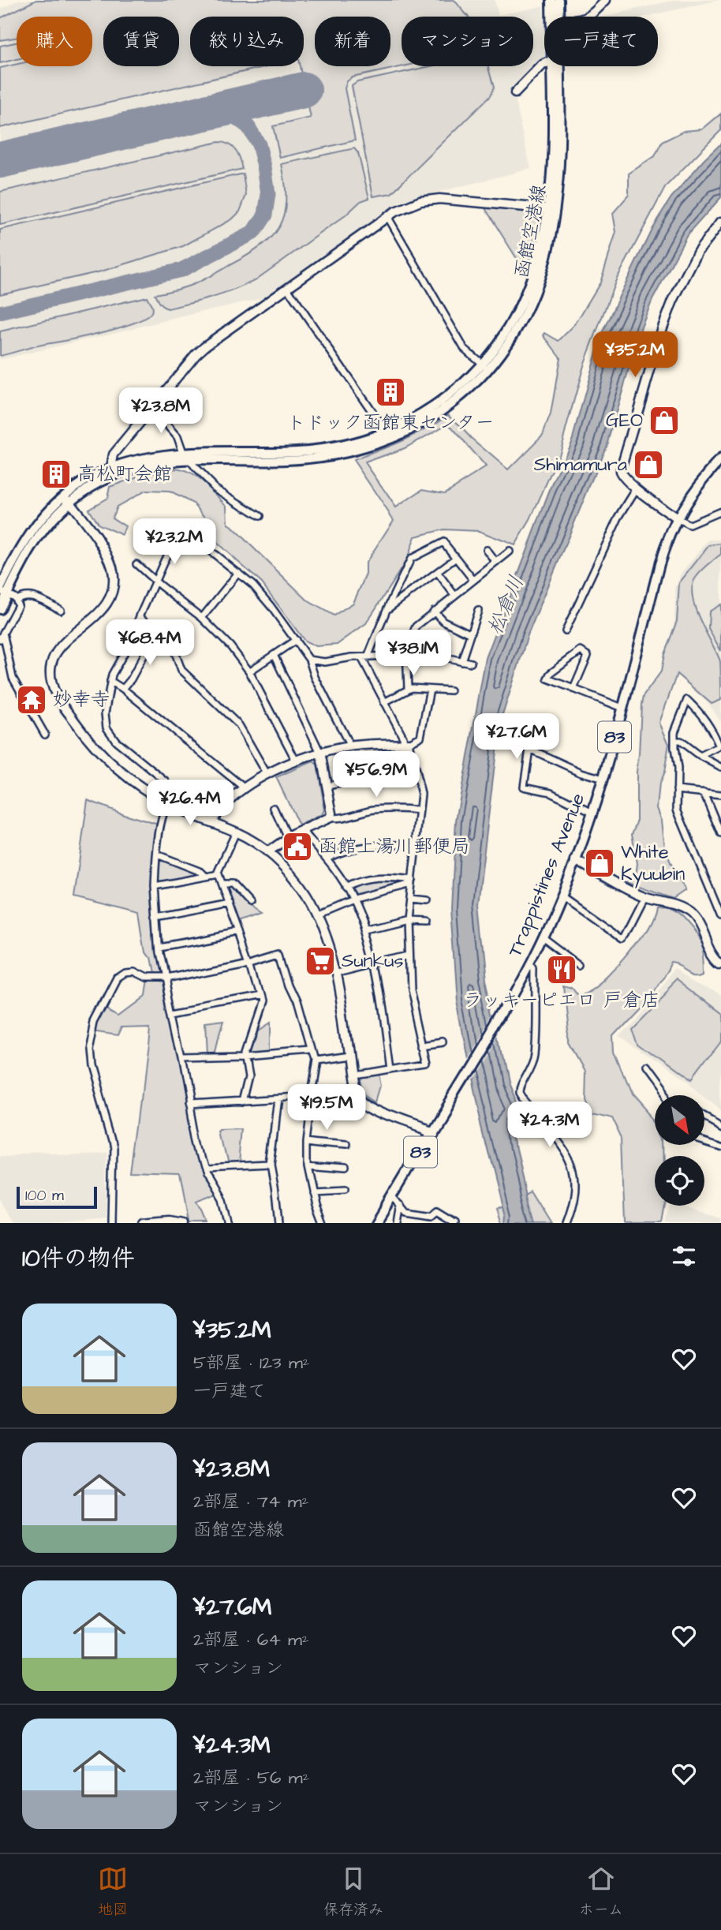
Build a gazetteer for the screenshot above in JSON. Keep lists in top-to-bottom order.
{
  "streets": {
    "main road": ["函館空港線", "83", "Trappistines Avenue"]
  },
  "water": ["松倉川"],
  "places": {
    "building": ["トドック函館東センター", "高松町会館"],
    "shop": ["GEO", "Shimamura", "White Kyuubin"],
    "temple": ["妙幸寺"],
    "public building": ["函館上湯川郵便局"],
    "supermarket": ["Sunkus"],
    "restaurant": ["ラッキーピエロ 戸倉店"]
  },
  "scale_bar": "100 m",
  "north": "bottom right",
  "page": {
    "chip": [
      "購入",
      "賃貸",
      "絞り込み",
      "新着",
      "マンション",
      "一戸建て"
    ],
    "price": [
      "¥35.2M",
      "¥23.8M",
      "¥23.2M",
      "¥68.4M",
      "¥38.1M",
      "¥27.6M",
      "¥56.9M",
      "¥26.4M",
      "¥19.5M",
      "¥24.3M"
    ],
    "scale": "100 m",
    "heading": "10件の物件",
    "list": [
      {
        "name": "¥35.2M",
        "note": "5部屋 · 123 m² · 一戸建て"
      },
      {
        "name": "¥23.8M",
        "note": "2部屋 · 74 m² · 函館空港線"
      },
      {
        "name": "¥27.6M",
        "note": "2部屋 · 64 m² · マンション"
      },
      {
        "name": "¥24.3M",
        "note": "2部屋 · 56 m² · マンション"
      }
    ],
    "tabs": ["地図", "保存済み", "ホーム"]
  }
}
